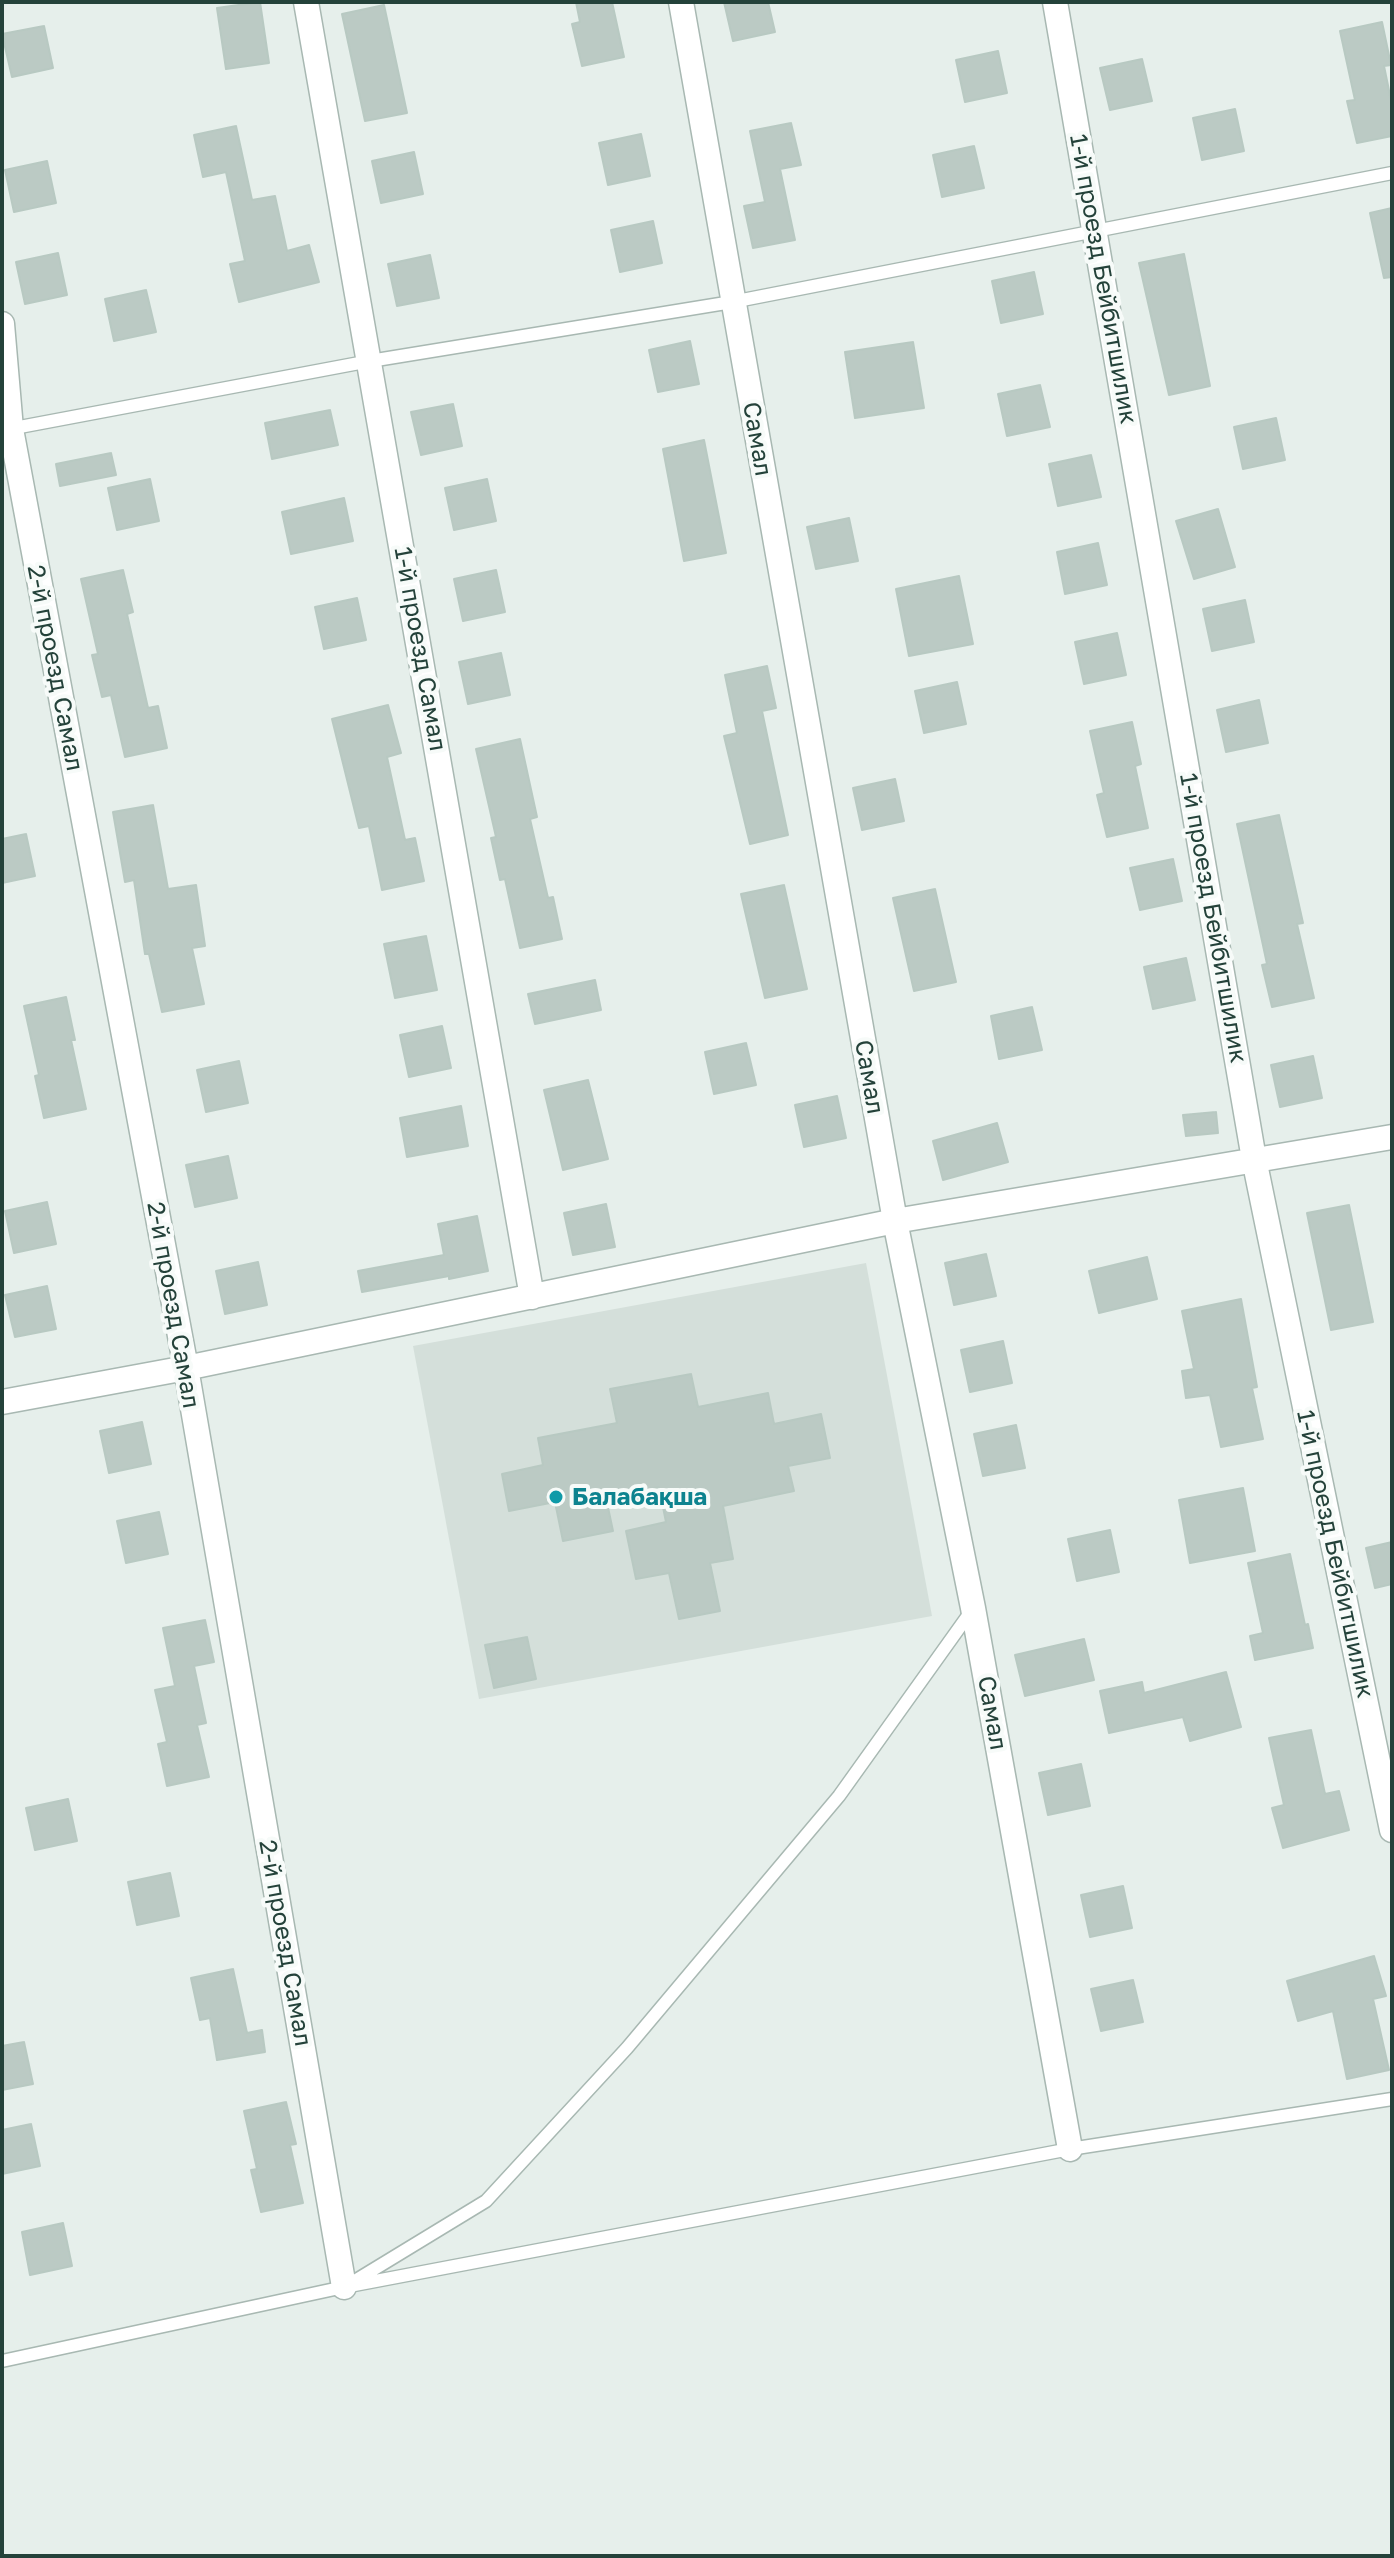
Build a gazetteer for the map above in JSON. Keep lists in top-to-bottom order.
{
  "streets": {
    "street": [
      "1-й проезд Бейбитшилик",
      "Самал",
      "1-й проезд Самал",
      "2-й проезд Самал"
    ]
  },
  "places": ["Балабақша"]
}
